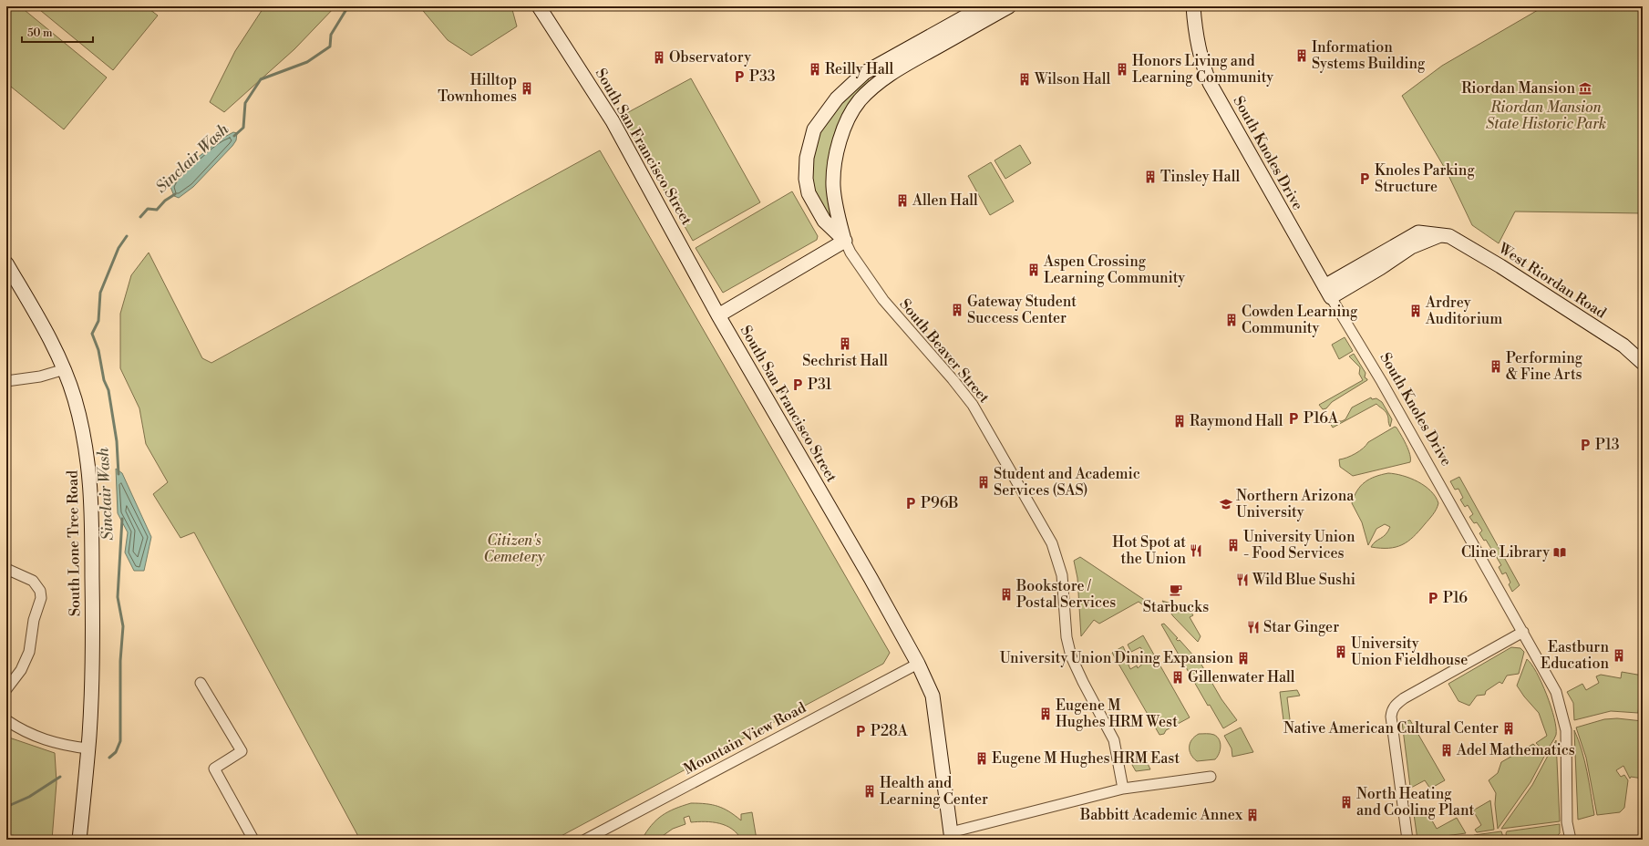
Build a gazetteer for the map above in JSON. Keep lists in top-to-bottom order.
{
  "streets": {
    "street": [
      "South San Francisco Street",
      "South Knoles Drive",
      "West Riordan Road",
      "South Beaver Street",
      "South Lone Tree Road",
      "Mountain View Road"
    ]
  },
  "crossings": [
    ["South San Francisco Street", "Mountain View Road"],
    ["South Knoles Drive", "West Riordan Road"]
  ],
  "water": ["Sinclair Wash"],
  "parks": ["Riordan Mansion State Historic Park", "Citizen's Cemetery"],
  "places": {
    "building": [
      "Information Systems Building",
      "Observatory",
      "Reilly Hall",
      "Honors Living and Learning Community",
      "Wilson Hall",
      "Hilltop Townhomes",
      "Tinsley Hall",
      "Allen Hall",
      "Aspen Crossing Learning Community",
      "Gateway Student Success Center",
      "Ardrey Auditorium",
      "Cowden Learning Community",
      "Sechrist Hall",
      "Performing & Fine Arts",
      "Raymond Hall",
      "Student and Academic Services (SAS)",
      "University Union - Food Services",
      "Bookstore / Postal Services",
      "University Union Fieldhouse",
      "Eastburn Education",
      "University Union Dining Expansion",
      "Gillenwater Hall",
      "Eugene M Hughes HRM West",
      "Native American Cultural Center",
      "Adel Mathematics",
      "Eugene M Hughes HRM East",
      "Health and Learning Center",
      "North Heating and Cooling Plant",
      "Babbitt Academic Annex"
    ],
    "parking": [
      "P33",
      "Knoles Parking Structure",
      "P31",
      "P16A",
      "P13",
      "P96B",
      "P16",
      "P28A"
    ],
    "museum": ["Riordan Mansion"],
    "school or university": ["Northern Arizona University"],
    "restaurant": ["Hot Spot at the Union", "Wild Blue Sushi", "Star Ginger"],
    "library": ["Cline Library"],
    "cafe": ["Starbucks"]
  },
  "scale_bar": "50 m"
}
